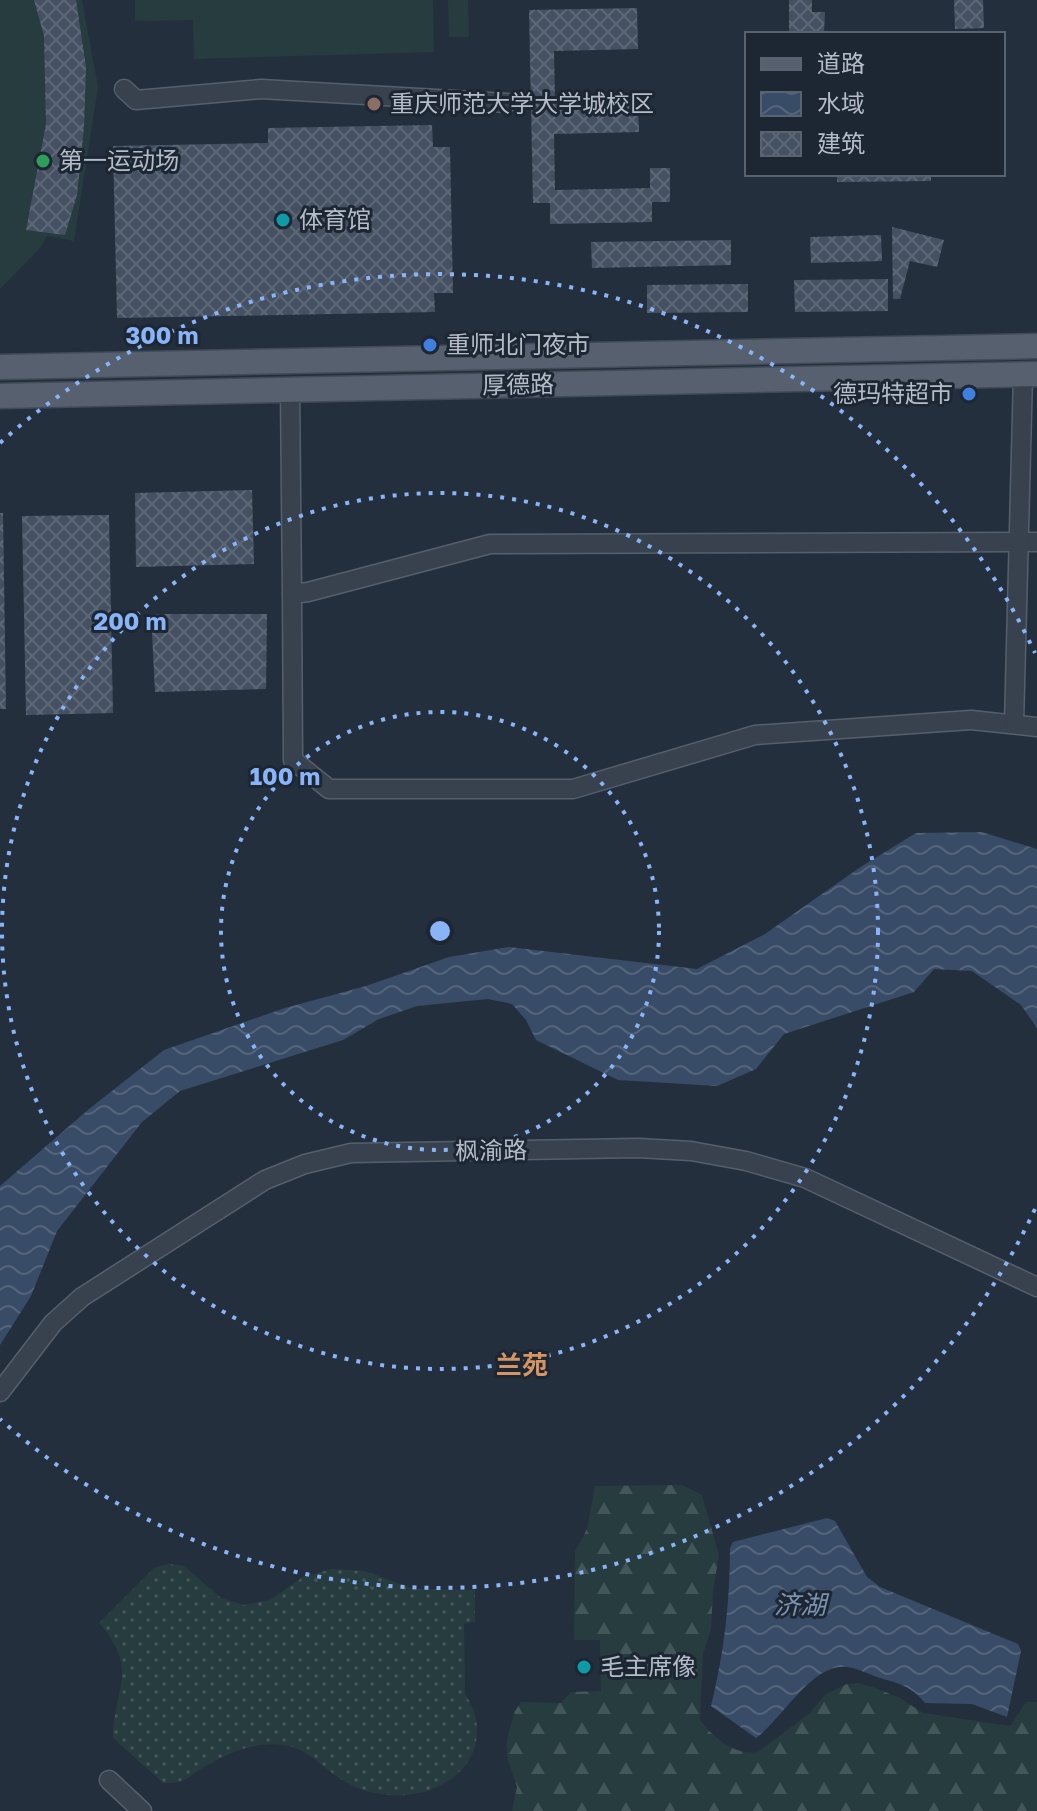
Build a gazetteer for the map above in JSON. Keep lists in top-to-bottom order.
{
  "streets": {
    "main road": ["厚德路"],
    "street": ["枫渝路"]
  },
  "districts": ["兰苑"],
  "water": ["济湖"],
  "places": [
    "重庆师范大学大学城校区",
    "第一运动场",
    "体育馆",
    "重师北门夜市",
    "德玛特超市",
    "毛主席像"
  ],
  "legend": ["道路", "水域", "建筑"],
  "rings": ["300 m", "200 m", "100 m"]
}
